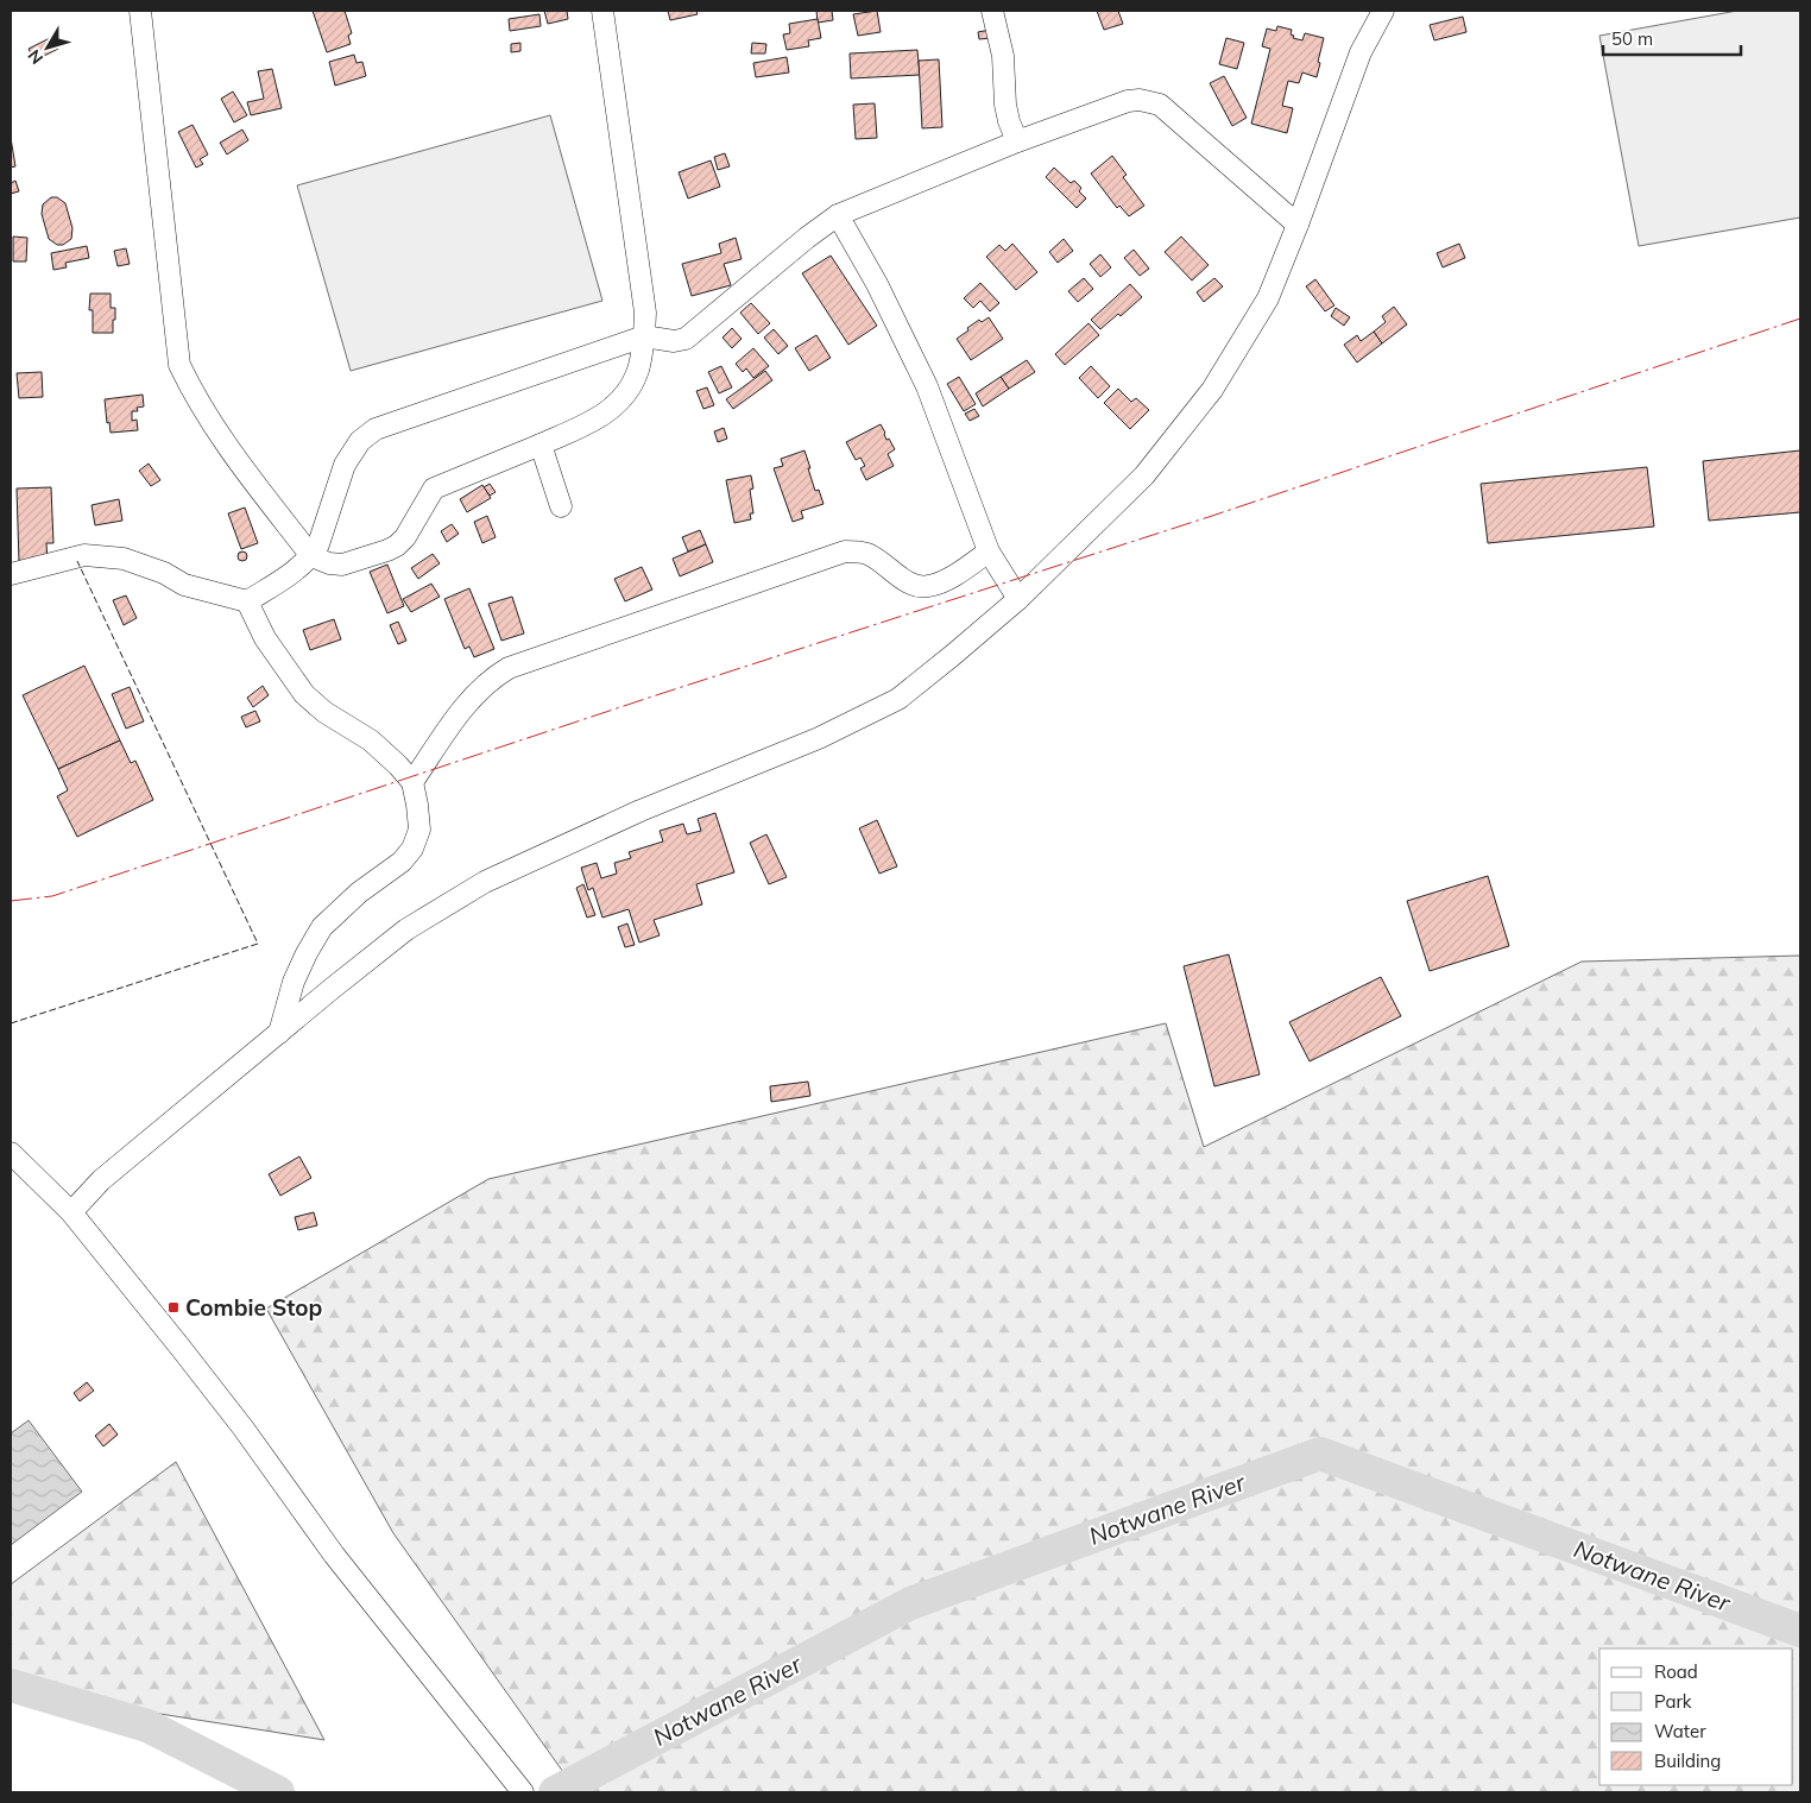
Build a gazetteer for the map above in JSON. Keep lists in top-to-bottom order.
{
  "water": ["Notwane River"],
  "places": {
    "transit": ["Combie Stop"]
  },
  "legend": [
    "Road",
    "Park",
    "Water",
    "Building"
  ],
  "scale_bar": "50 m",
  "north": "bottom left"
}
